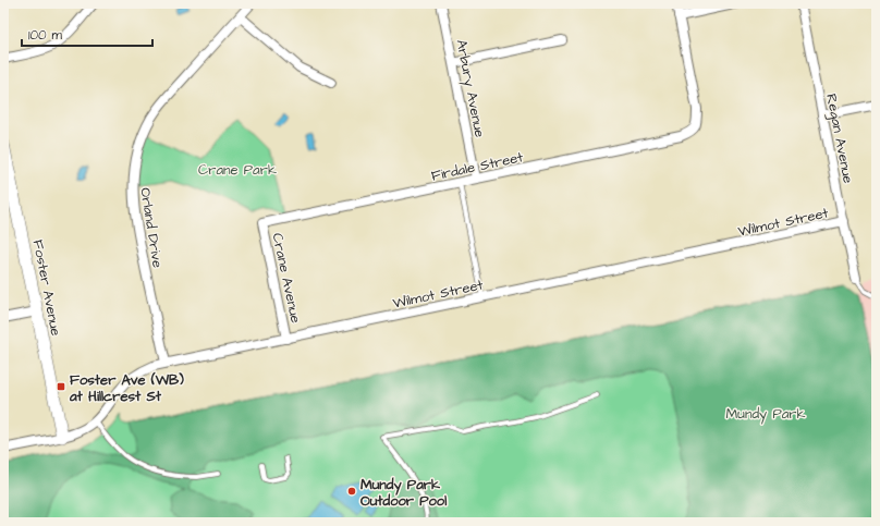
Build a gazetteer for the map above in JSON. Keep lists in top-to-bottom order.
{
  "streets": {
    "street": [
      "Arbury Avenue",
      "Regan Avenue",
      "Firdale Street",
      "Wilmot Street",
      "Orland Drive",
      "Crane Avenue",
      "Foster Avenue"
    ]
  },
  "crossings": [
    ["Arbury Avenue", "Firdale Street"],
    ["Regan Avenue", "Wilmot Street"],
    ["Firdale Street", "Crane Avenue"],
    ["Wilmot Street", "Orland Drive"],
    ["Wilmot Street", "Crane Avenue"],
    ["Wilmot Street", "Foster Avenue"]
  ],
  "parks": ["Crane Park", "Mundy Park"],
  "places": {
    "transit": ["Foster Ave (WB) at Hillcrest St"],
    "other": ["Mundy Park Outdoor Pool"]
  },
  "scale_bar": "100 m"
}
